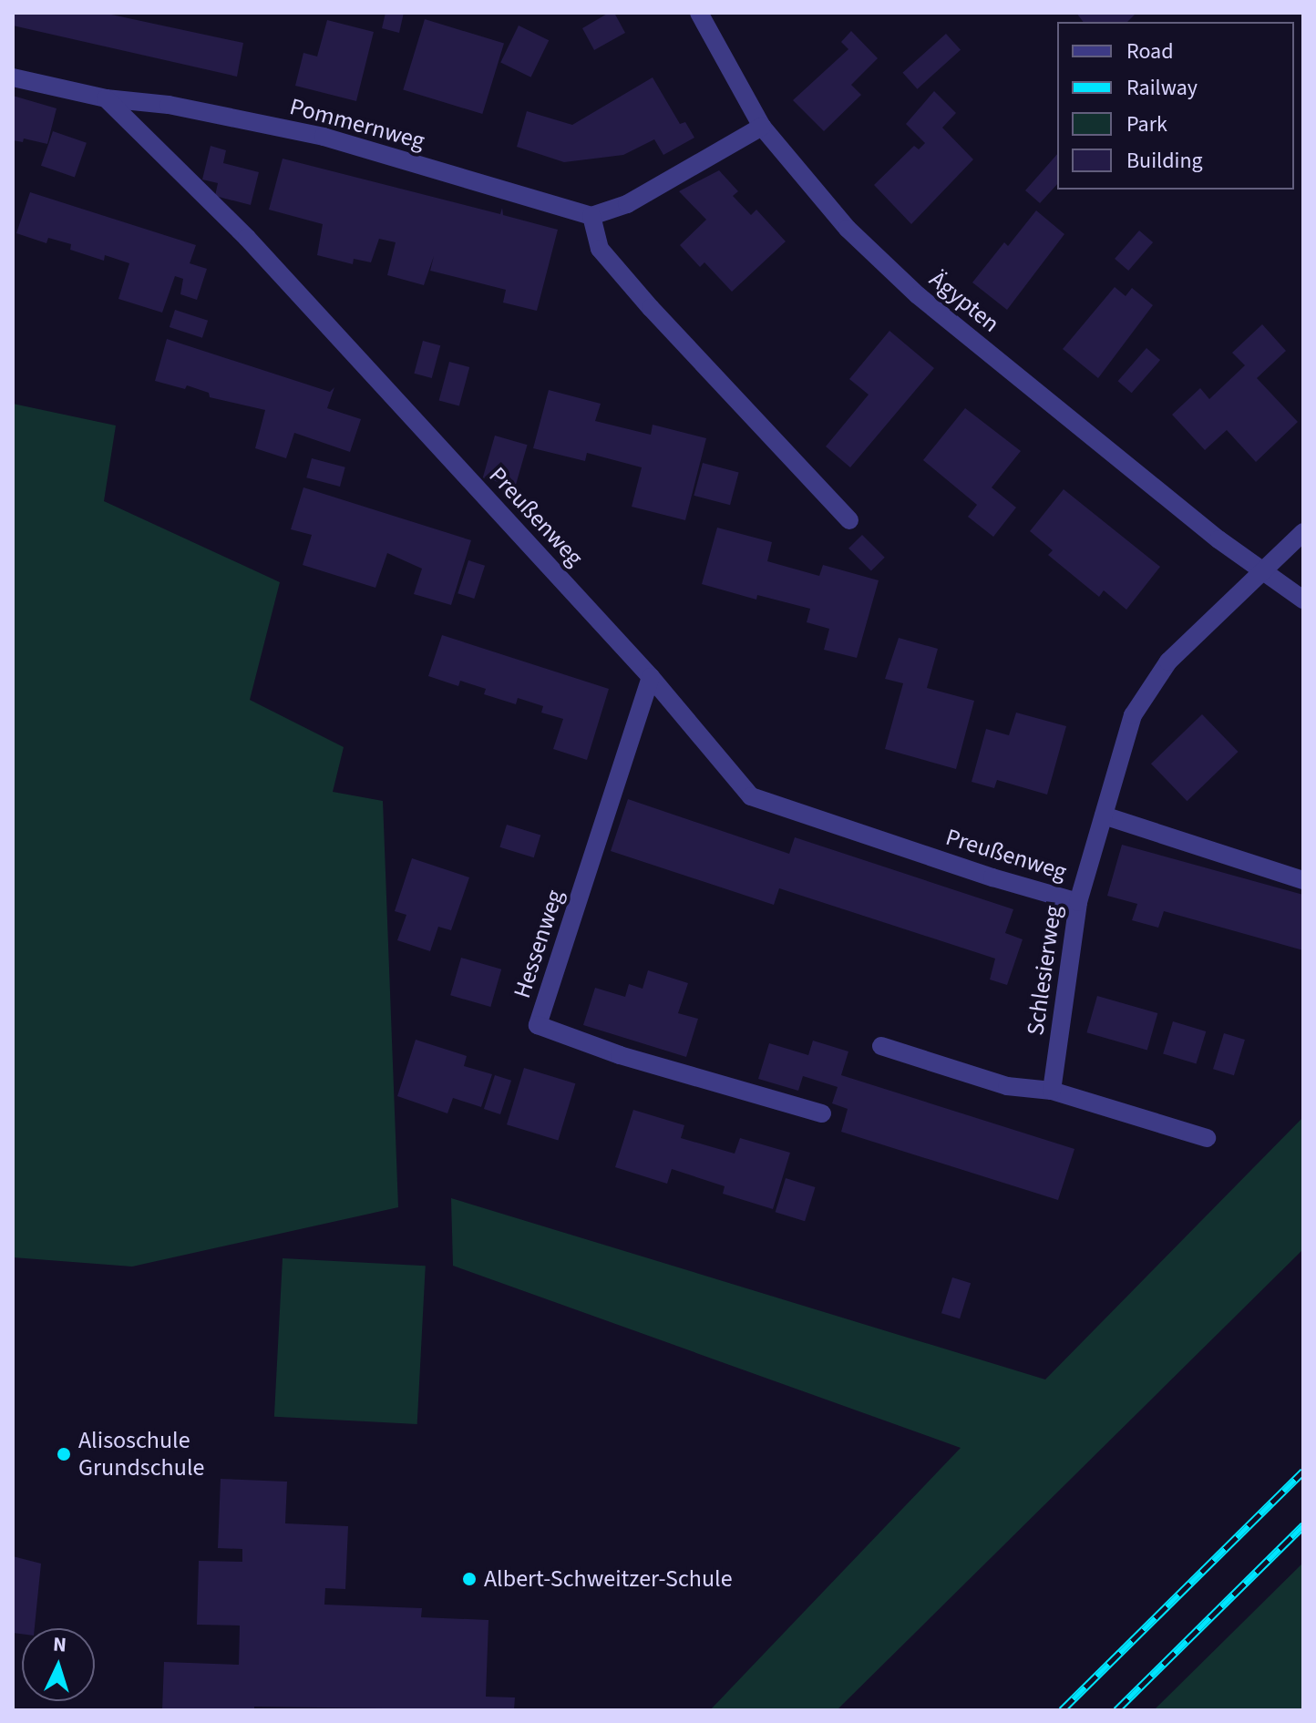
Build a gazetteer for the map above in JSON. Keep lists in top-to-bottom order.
{
  "streets": {
    "street": [
      "Pommernweg",
      "Ägypten",
      "Preußenweg",
      "Hessenweg",
      "Schlesierweg"
    ]
  },
  "crossings": [
    ["Pommernweg", "Preußenweg"],
    ["Ägypten", "Schlesierweg"],
    ["Preußenweg", "Hessenweg"],
    ["Preußenweg", "Schlesierweg"]
  ],
  "places": ["Alisoschule Grundschule", "Albert-Schweitzer-Schule"],
  "legend": [
    "Road",
    "Railway",
    "Park",
    "Building"
  ],
  "north": "top"
}
